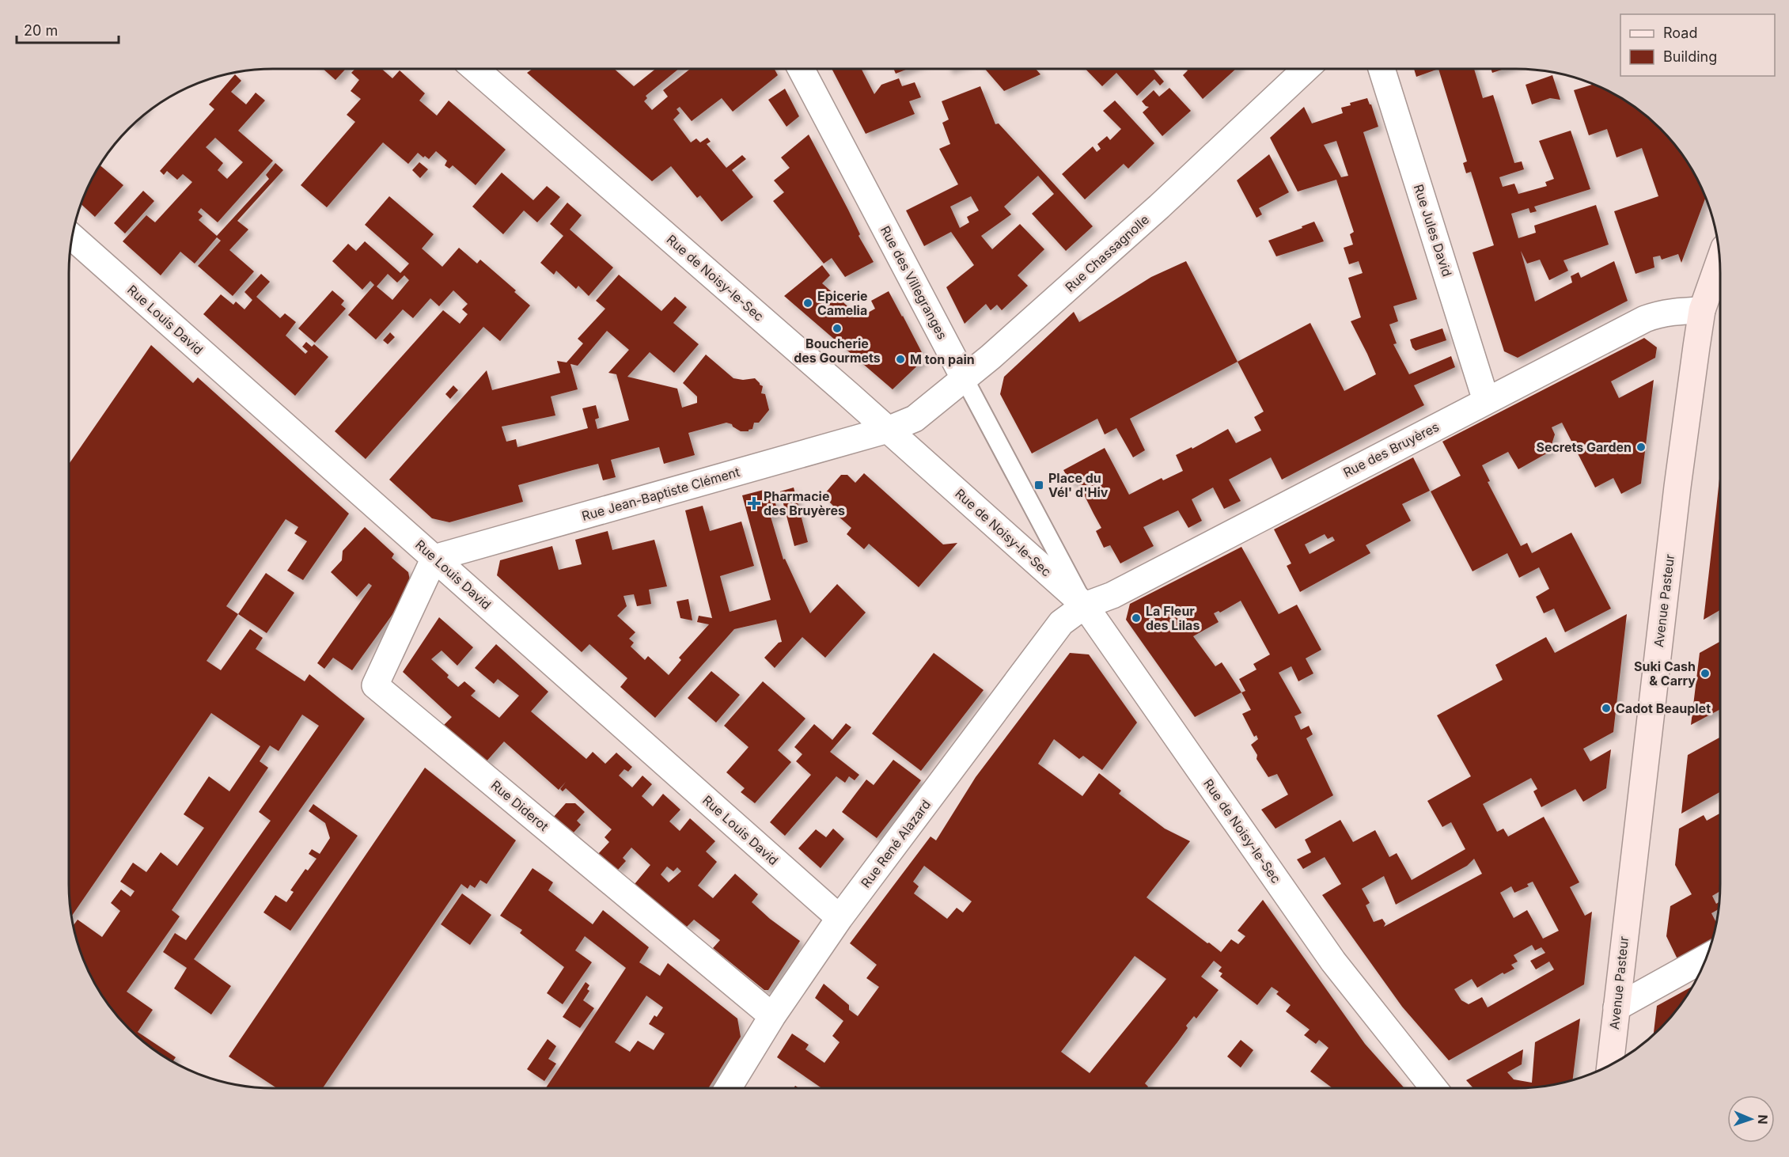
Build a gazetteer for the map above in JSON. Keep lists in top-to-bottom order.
{
  "streets": {
    "main road": ["Avenue Pasteur"],
    "street": [
      "Rue Jules David",
      "Rue Chassagnolle",
      "Rue de Noisy-le-Sec",
      "Rue des Villegranges",
      "Rue Louis David",
      "Rue des Bruyères",
      "Rue Jean-Baptiste Clément",
      "Rue Diderot",
      "Rue René Alazard"
    ]
  },
  "crossings": [
    ["Rue Jules David", "Rue des Bruyères"],
    ["Rue Chassagnolle", "Rue de Noisy-le-Sec"],
    ["Rue Chassagnolle", "Rue des Villegranges"],
    ["Rue Chassagnolle", "Rue Jean-Baptiste Clément"],
    ["Rue de Noisy-le-Sec", "Rue des Villegranges"],
    ["Rue de Noisy-le-Sec", "Rue des Bruyères"],
    ["Rue de Noisy-le-Sec", "Rue Jean-Baptiste Clément"],
    ["Rue de Noisy-le-Sec", "Rue René Alazard"],
    ["Rue des Villegranges", "Rue des Bruyères"],
    ["Rue des Villegranges", "Rue René Alazard"],
    ["Rue Louis David", "Rue Jean-Baptiste Clément"],
    ["Rue Louis David", "Rue Diderot"],
    ["Rue Louis David", "Rue René Alazard"],
    ["Rue des Bruyères", "Avenue Pasteur"],
    ["Rue des Bruyères", "Rue René Alazard"],
    ["Rue Jean-Baptiste Clément", "Rue Diderot"],
    ["Rue Diderot", "Rue René Alazard"]
  ],
  "places": {
    "other": [
      "Epicerie Camelia",
      "Boucherie des Gourmets",
      "M ton pain",
      "Secrets Garden",
      "La Fleur des Lilas",
      "Suki Cash & Carry",
      "Cadot Beauplet"
    ],
    "transit": ["Place du Vél' d'Hiv"],
    "health": ["Pharmacie des Bruyères"]
  },
  "legend": ["Road", "Building"],
  "scale_bar": "20 m",
  "north": "right"
}
